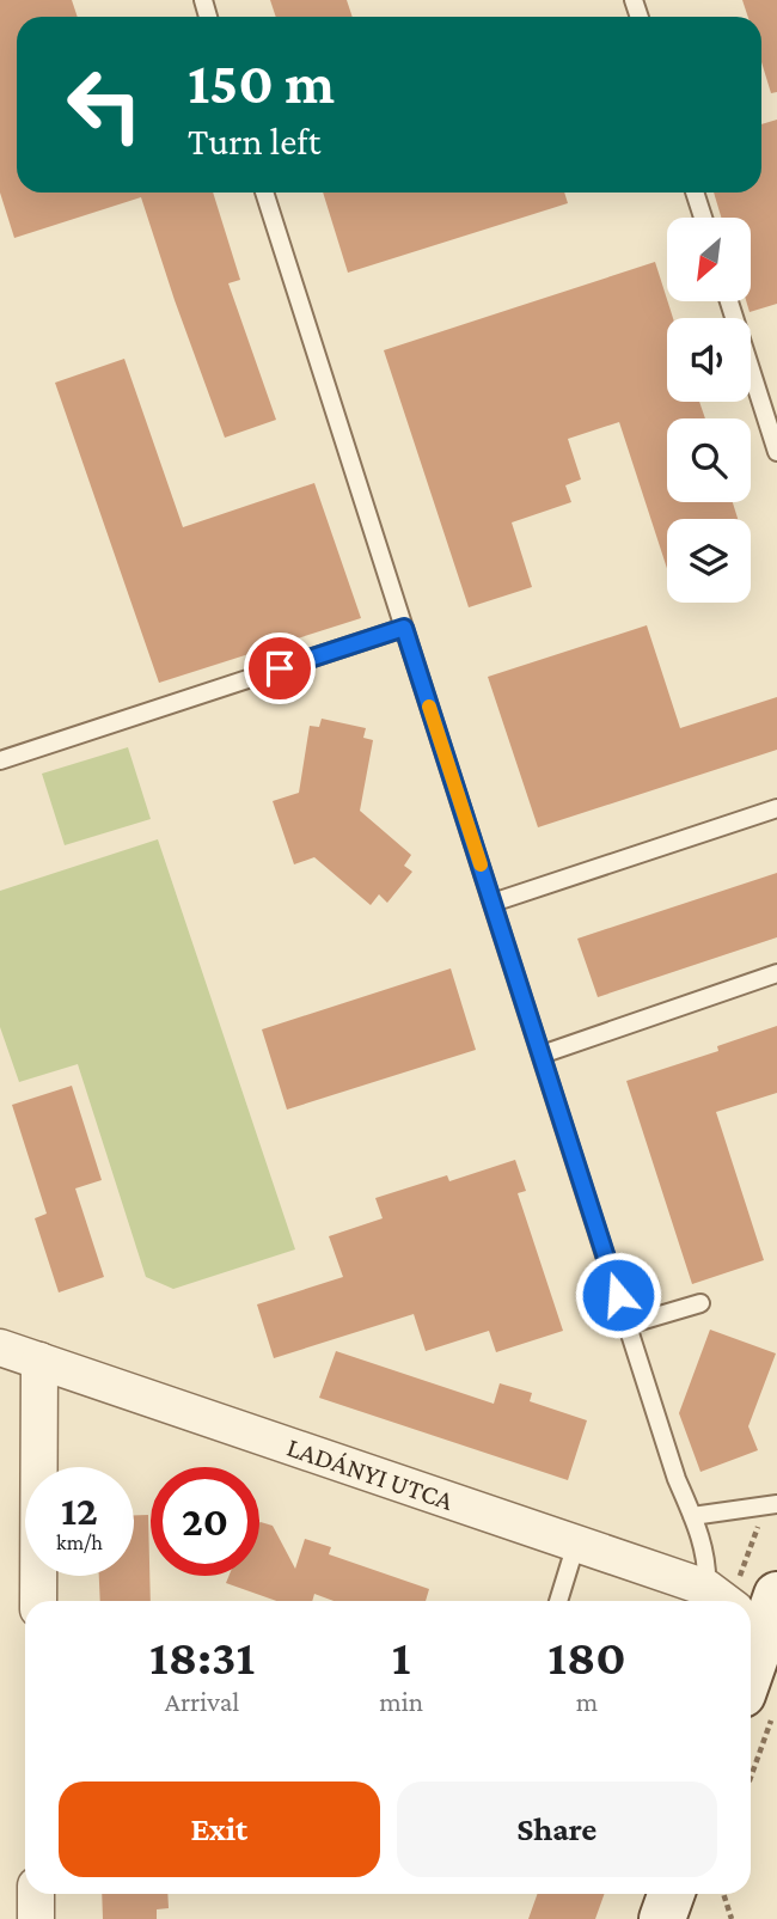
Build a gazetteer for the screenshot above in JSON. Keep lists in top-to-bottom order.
{
  "streets": {
    "street": ["LADÁNYI UTCA"]
  },
  "north": "bottom left",
  "page": {
    "turn": ["150 m", "Turn left"],
    "speed": "12 km/h",
    "limit": "20",
    "eta": [
      "18:31",
      "Arrival",
      "1",
      "min",
      "180",
      "m"
    ],
    "buttons": ["Exit", "Share"]
  }
}
